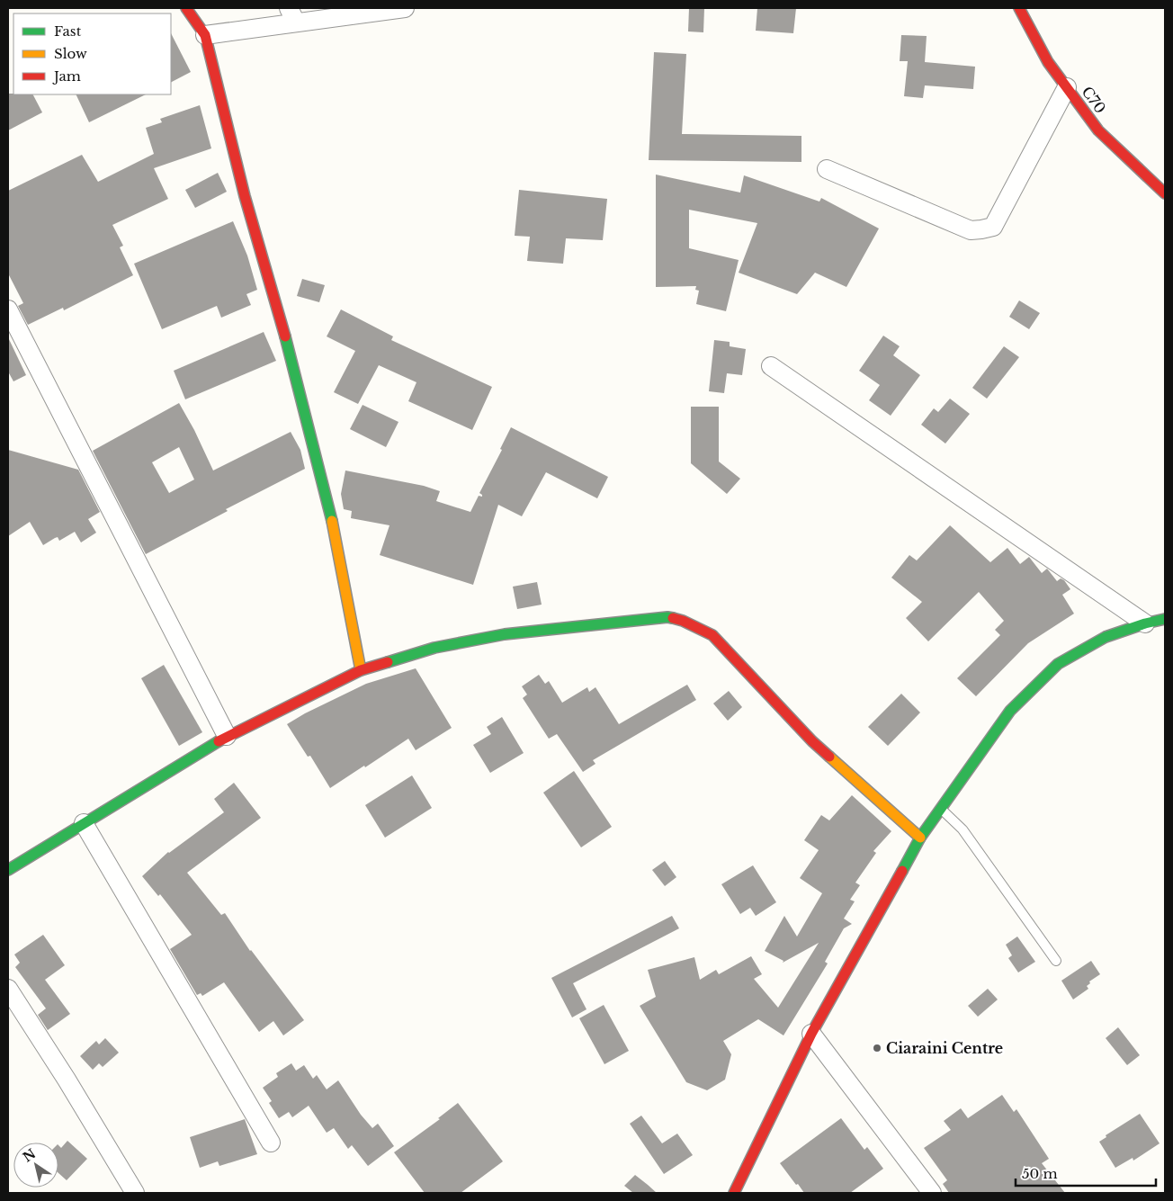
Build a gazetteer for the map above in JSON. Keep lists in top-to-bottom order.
{
  "streets": {
    "street": ["C70"]
  },
  "places": ["Ciaraini Centre"],
  "legend": ["Fast", "Slow", "Jam"],
  "scale_bar": "50 m",
  "north": "top left"
}
